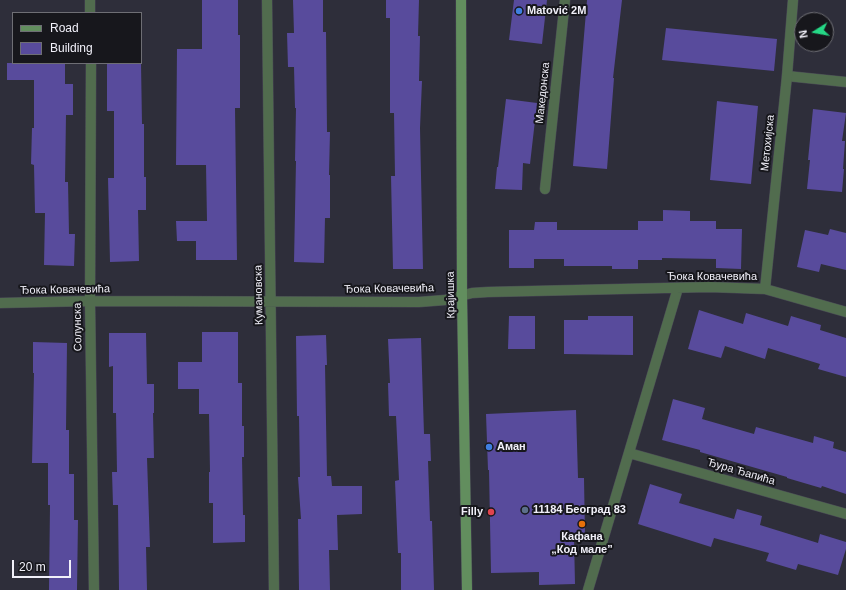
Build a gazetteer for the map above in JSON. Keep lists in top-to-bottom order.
{
  "streets": {
    "main road": ["Крајишка"],
    "street": [
      "Македонска",
      "Метохијска",
      "Ђока Ковачевића",
      "Кумановска",
      "Солунска",
      "Ђура Ђапића"
    ]
  },
  "crossings": [
    ["Метохијска", "Ђока Ковачевића"],
    ["Ђока Ковачевића", "Кумановска"],
    ["Ђока Ковачевића", "Крајишка"],
    ["Ђока Ковачевића", "Солунска"]
  ],
  "places": [
    "Matović 2M",
    "Аман",
    "11184 Београд 83",
    "Filly",
    "Кафана „Код мале”"
  ],
  "legend": ["Road", "Building"],
  "scale_bar": "20 m",
  "north": "left"
}
